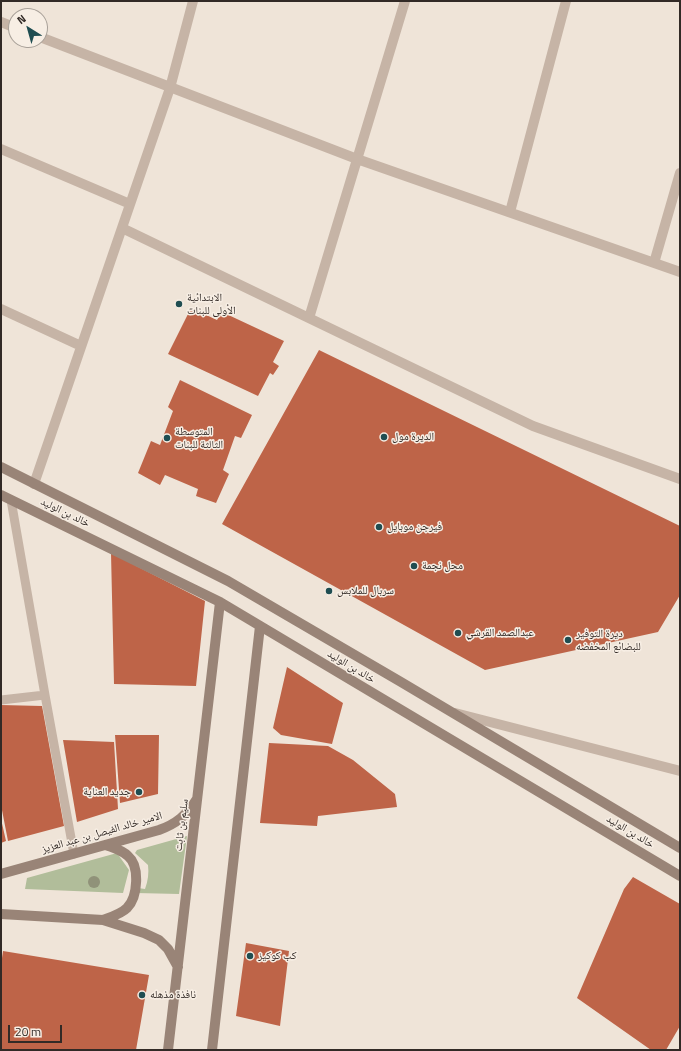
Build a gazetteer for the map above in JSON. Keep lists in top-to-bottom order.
{
  "streets": {
    "street": ["خالد بن الوليد", "سليم بن ثابت", "الامير خالد الفيصل بن عبد العزيز"]
  },
  "crossings": [
    ["خالد بن الوليد", "سليم بن ثابت"],
    ["سليم بن ثابت", "الامير خالد الفيصل بن عبد العزيز"]
  ],
  "places": [
    "الابتدائية الأولى للبنات",
    "الديرة مول",
    "المتوسطة الثالثة للبنات",
    "فيرجن موبايل",
    "محل نجمة",
    "سربال للملابس",
    "عبدالصمد القرشي",
    "ديرة التوفير للبضائع المخفضه",
    "جديد العناية",
    "كب كوكيز",
    "نافذة مذهله"
  ],
  "scale_bar": "20 m",
  "north": "top left"
}
